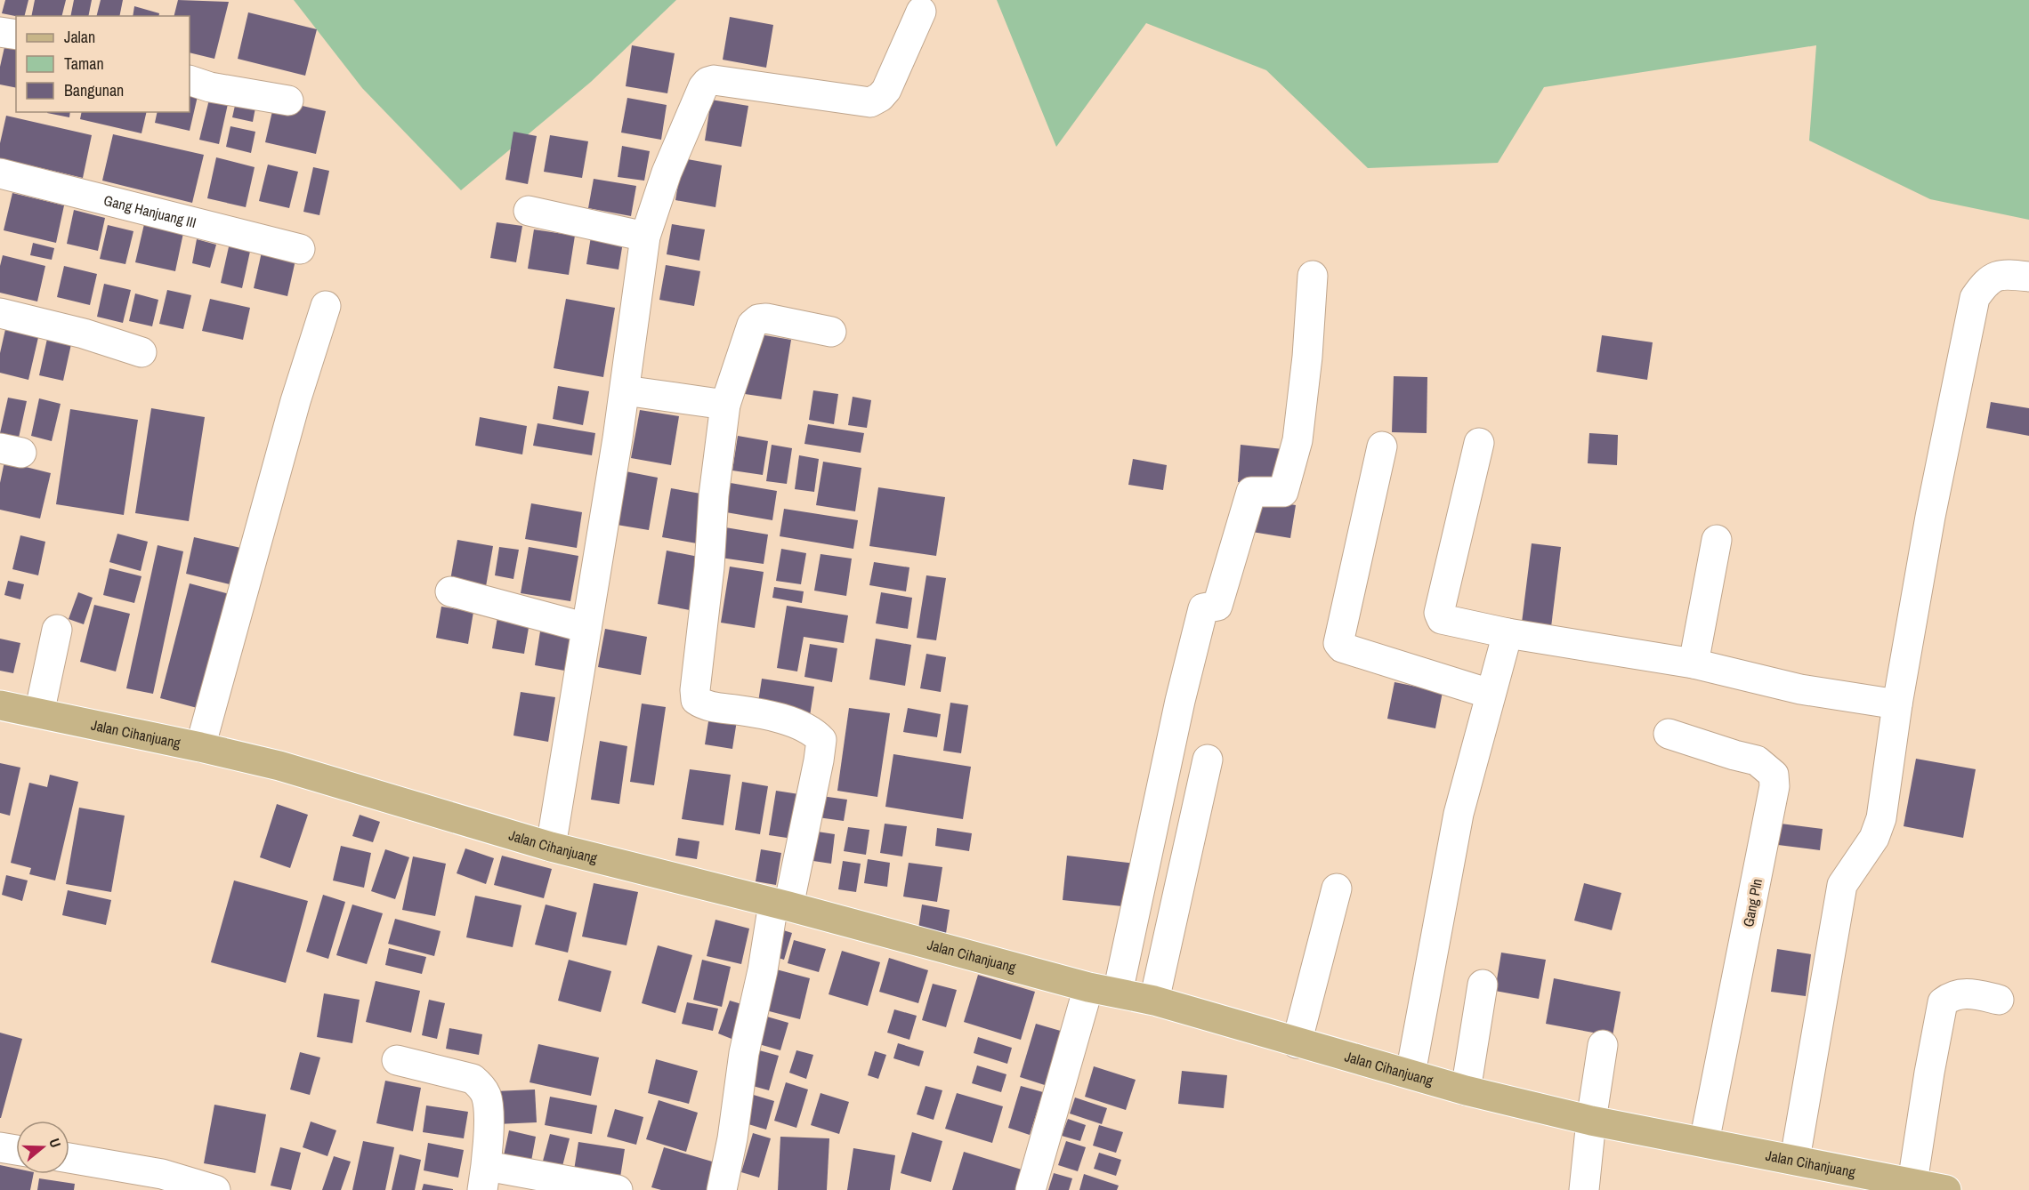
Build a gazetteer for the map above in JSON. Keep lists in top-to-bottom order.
{
  "streets": {
    "main road": ["Jalan Cihanjuang"],
    "street": ["Gang Hanjuang III", "Gang Pln"]
  },
  "crossings": [
    ["Jalan Cihanjuang", "Gang Pln"]
  ],
  "legend": ["Jalan", "Taman", "Bangunan"],
  "north": "right"
}
